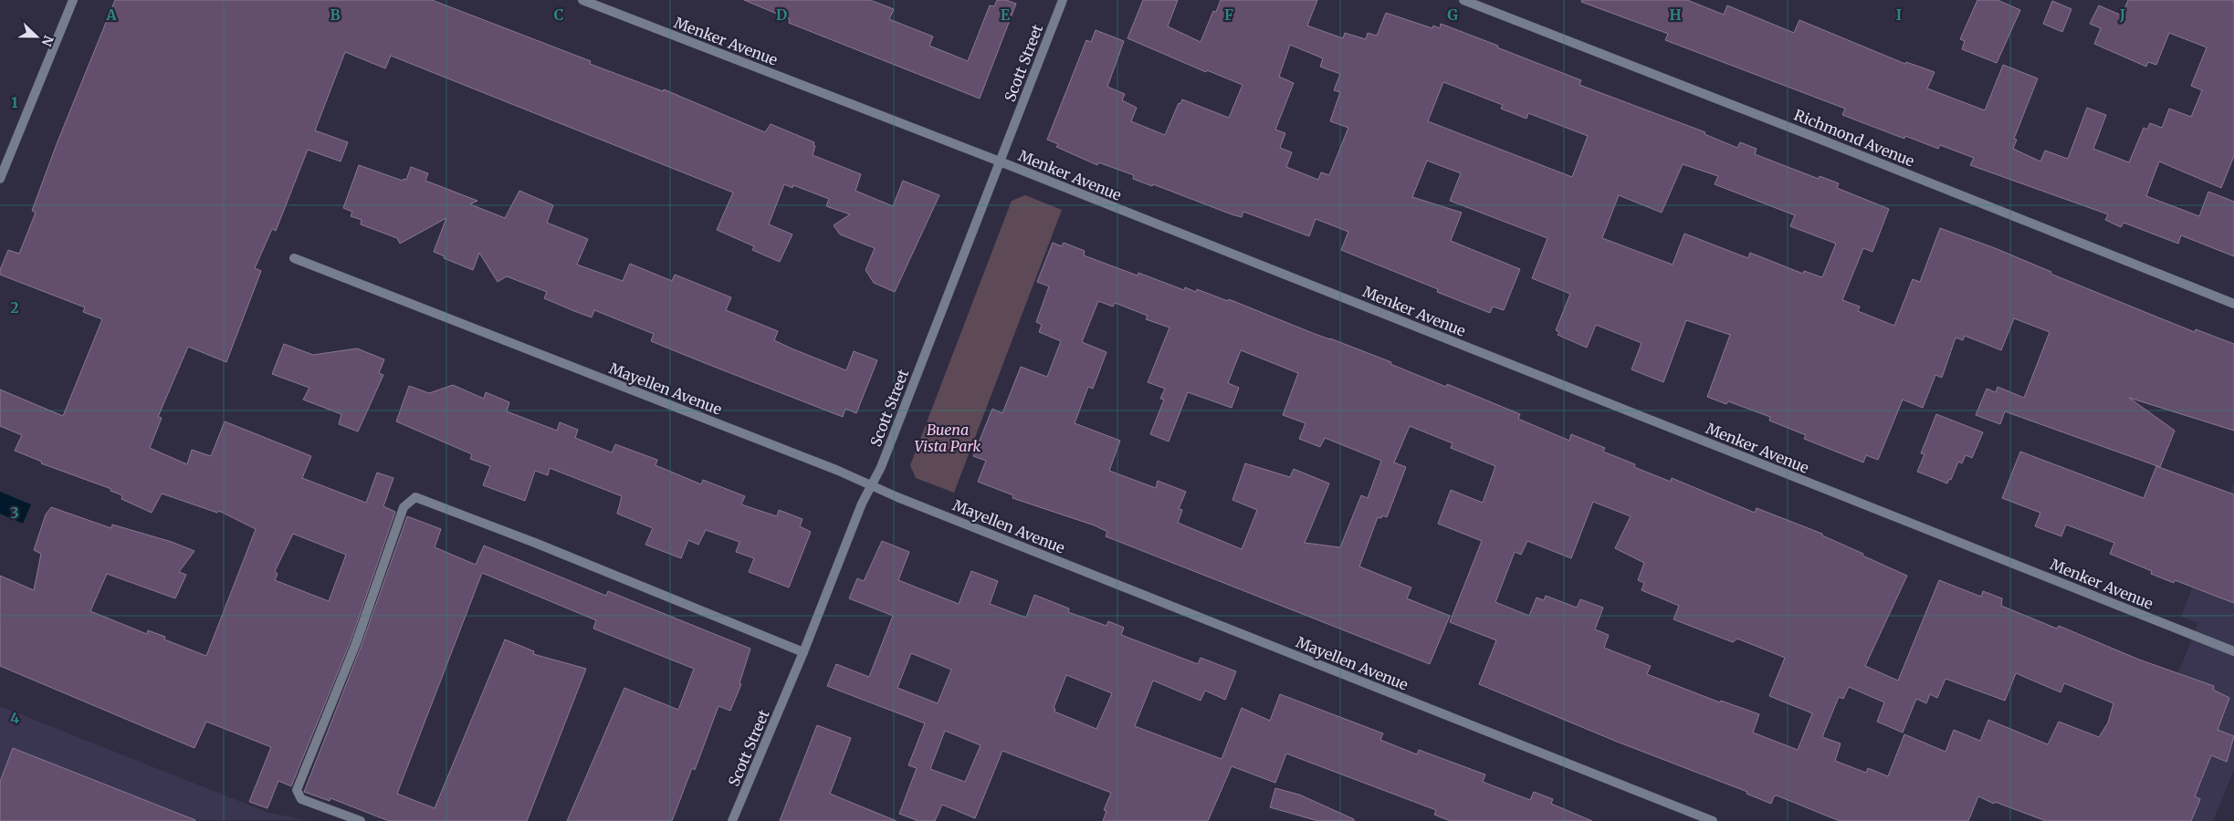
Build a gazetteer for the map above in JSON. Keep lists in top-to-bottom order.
{
  "streets": {
    "street": [
      "Menker Avenue",
      "Scott Street",
      "Richmond Avenue",
      "Mayellen Avenue"
    ]
  },
  "crossings": [
    ["Menker Avenue", "Scott Street"],
    ["Scott Street", "Mayellen Avenue"]
  ],
  "parks": ["Buena Vista Park"],
  "north": "right",
  "grid": {
    "columns": [
      "A",
      "B",
      "C",
      "D",
      "E",
      "F",
      "G",
      "H",
      "I",
      "J"
    ],
    "rows": [
      "1",
      "2",
      "3",
      "4"
    ]
  }
}
